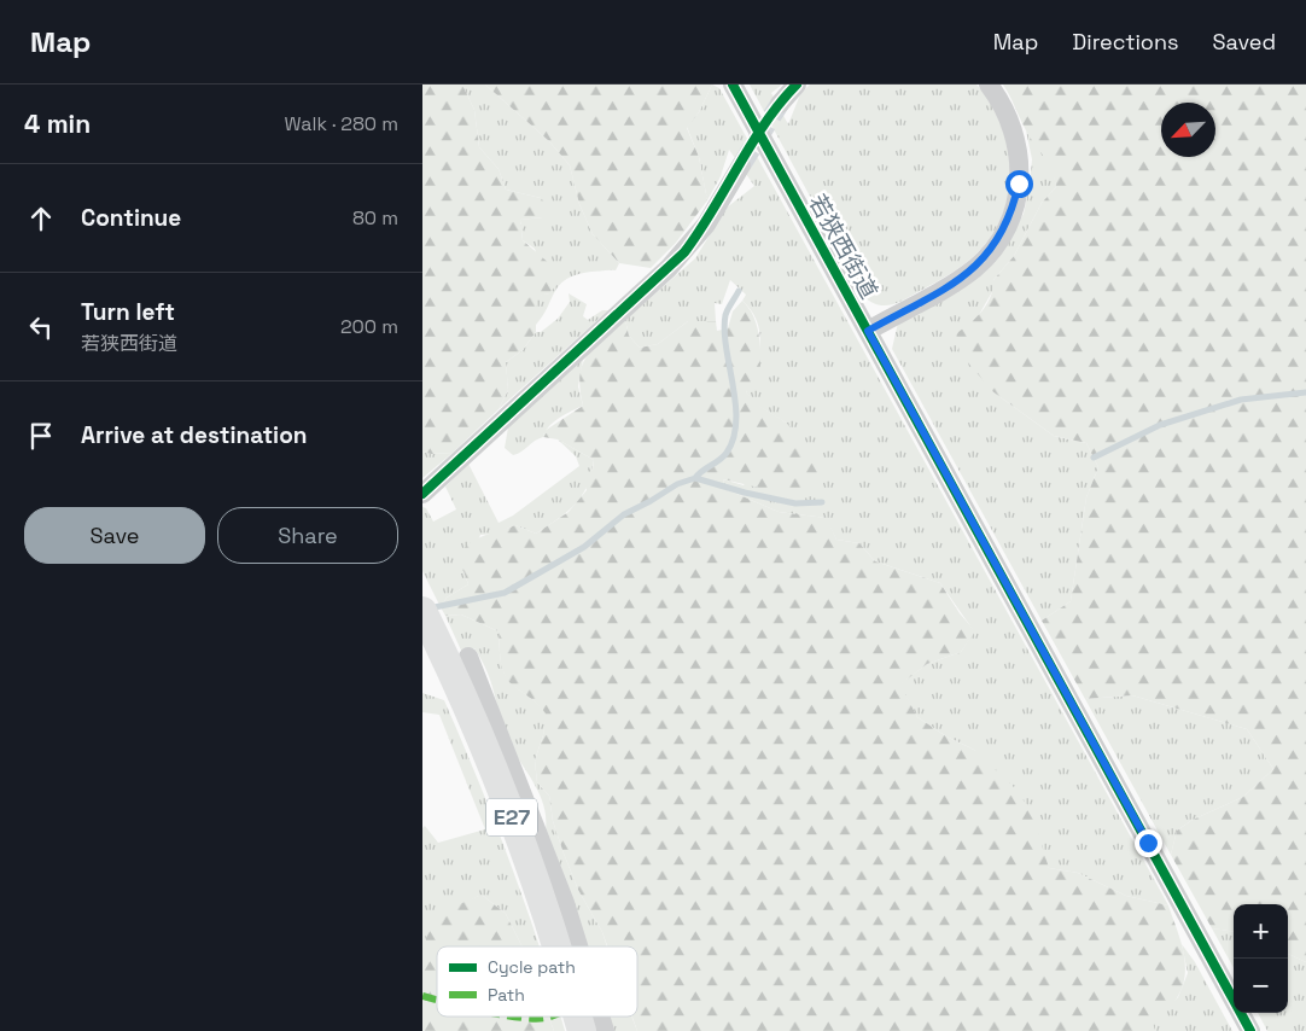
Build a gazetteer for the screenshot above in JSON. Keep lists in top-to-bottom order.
{
  "streets": {
    "highway": ["E27"],
    "street": ["若狭西街道"]
  },
  "legend": ["Cycle path", "Path"],
  "north": "bottom left",
  "page": {
    "header": "Map",
    "nav": ["Map", "Directions", "Saved"],
    "heading": ["4 min", "Walk · 280 m"],
    "list": [
      ["Continue", "80 m"],
      ["Turn left", "若狭西街道", "200 m"],
      "Arrive at destination"
    ],
    "buttons": ["Save", "Share"],
    "map_buttons": ["+", "−"]
  }
}
